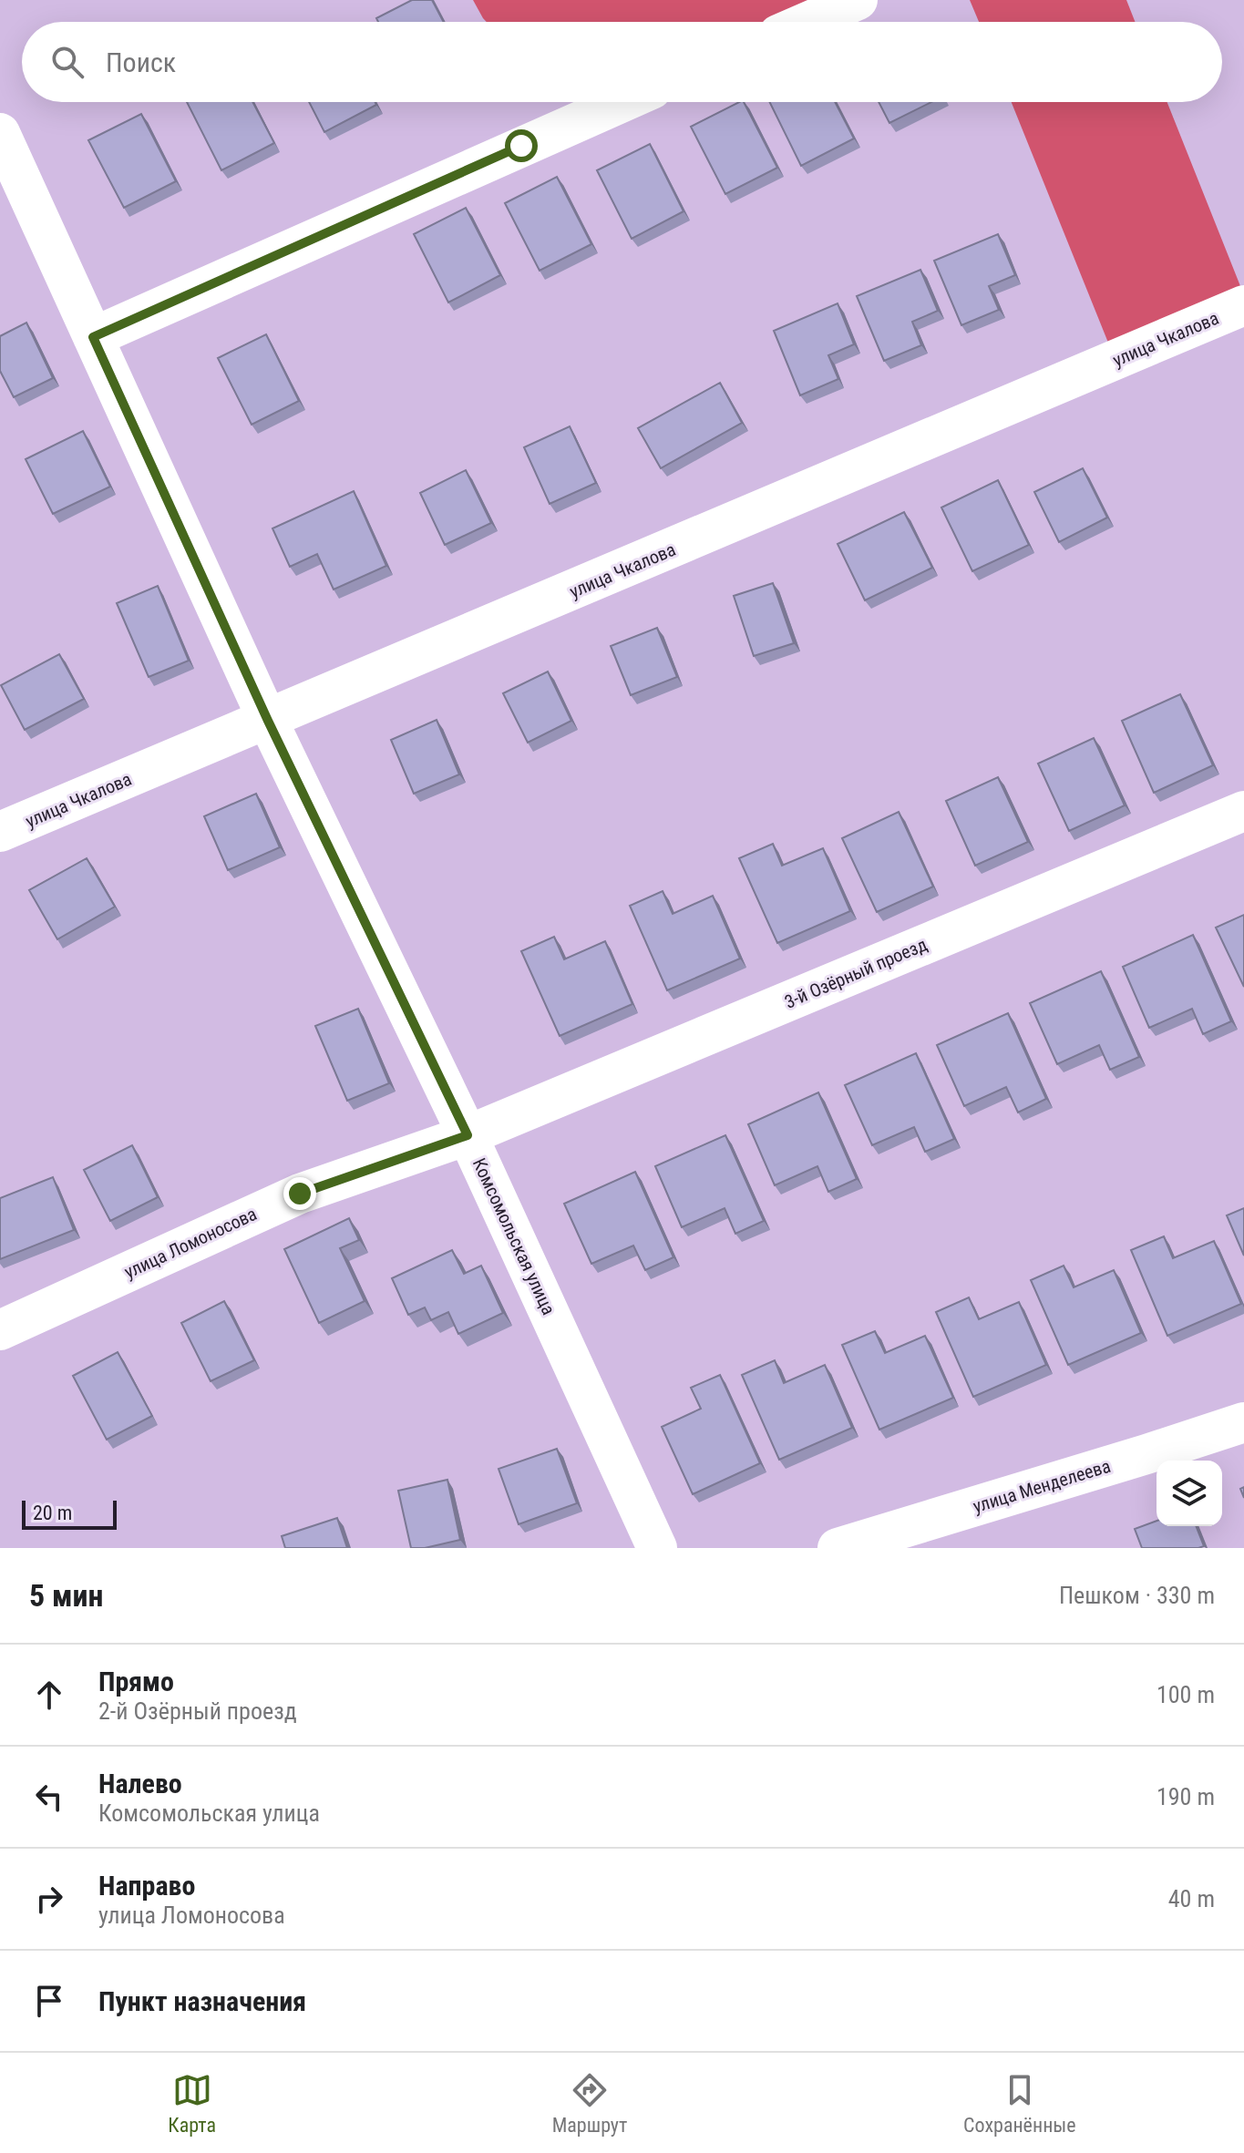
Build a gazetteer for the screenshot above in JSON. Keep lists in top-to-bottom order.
{
  "streets": {
    "street": [
      "улица Чкалова",
      "3-й Озёрный проезд",
      "Комсомольская улица",
      "улица Ломоносова",
      "улица Менделеева"
    ]
  },
  "crossings": [
    ["улица Чкалова", "Комсомольская улица"],
    ["3-й Озёрный проезд", "Комсомольская улица"],
    ["3-й Озёрный проезд", "улица Ломоносова"],
    ["Комсомольская улица", "улица Ломоносова"]
  ],
  "scale_bar": "20 m",
  "page": {
    "search": "Поиск",
    "scale": "20 m",
    "heading": ["5 мин", "Пешком · 330 m"],
    "list": [
      ["Прямо", "2-й Озёрный проезд", "100 m"],
      ["Налево", "Комсомольская улица", "190 m"],
      ["Направо", "улица Ломоносова", "40 m"],
      "Пункт назначения"
    ],
    "nav": ["Карта", "Маршрут", "Сохранённые"]
  }
}
